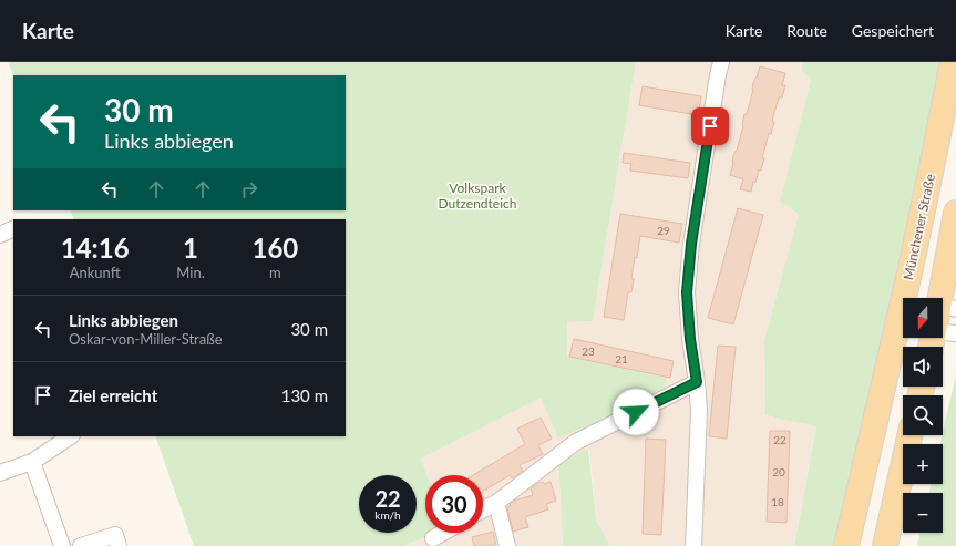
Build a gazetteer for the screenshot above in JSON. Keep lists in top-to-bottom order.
{
  "streets": {
    "main road": ["Münchener Straße"]
  },
  "parks": ["Volkspark Dutzendteich"],
  "house_numbers": [
    "29",
    "23",
    "21",
    "22",
    "20",
    "18"
  ],
  "north": "bottom",
  "page": {
    "header": "Karte",
    "nav": ["Karte", "Route", "Gespeichert"],
    "turn": ["30 m", "Links abbiegen"],
    "eta": [
      "14:16",
      "Ankunft",
      "1",
      "Min.",
      "160",
      "m"
    ],
    "list": [
      {
        "name": "Links abbiegen",
        "note": "Oskar-von-Miller-Straße",
        "value": "30 m"
      },
      {
        "name": "Ziel erreicht",
        "value": "130 m"
      }
    ],
    "map_buttons": ["+", "−"],
    "speed": "22 km/h",
    "limit": "30"
  }
}
